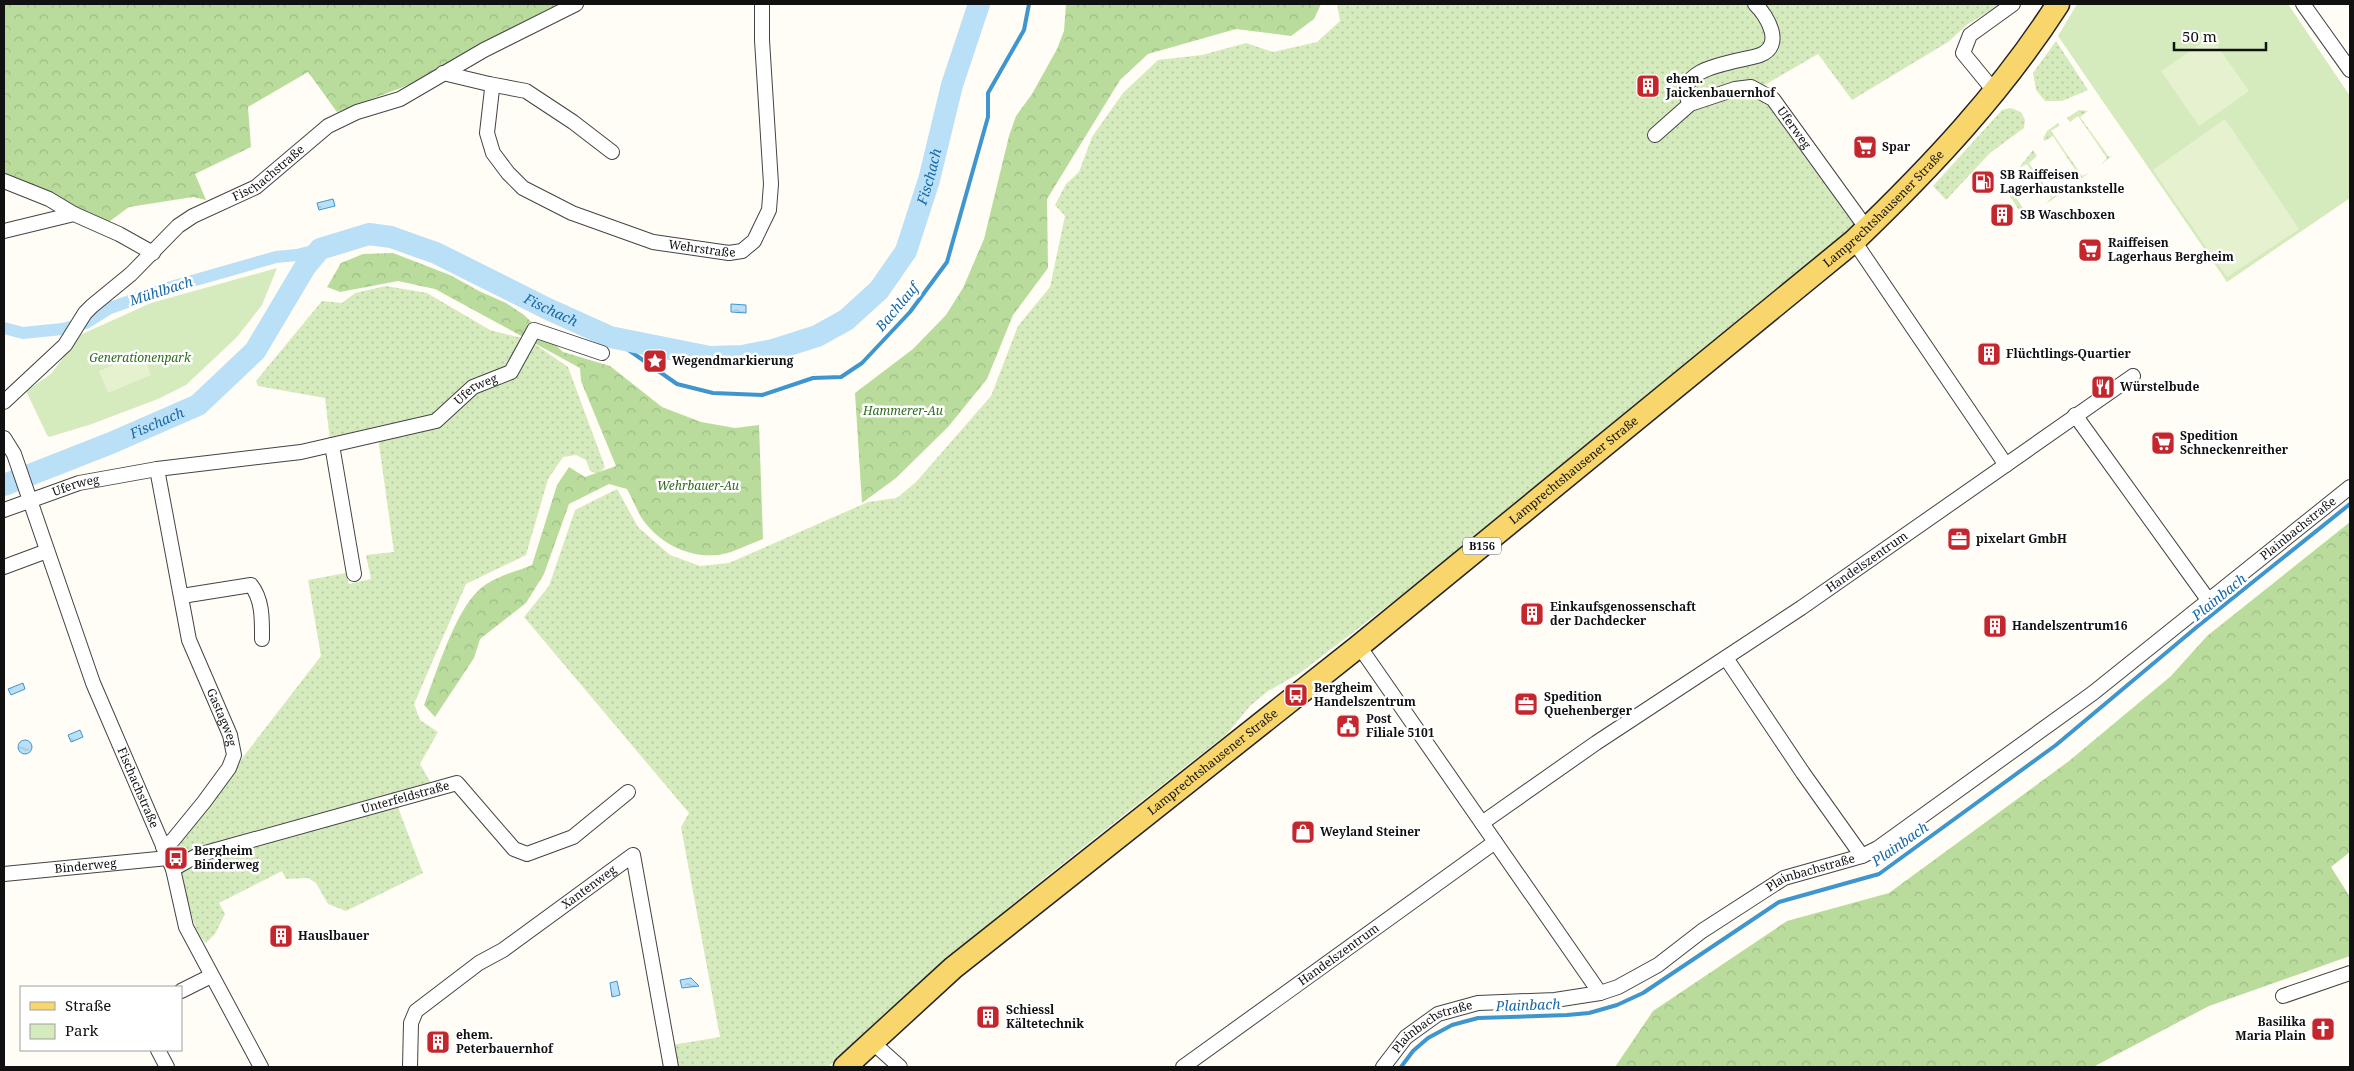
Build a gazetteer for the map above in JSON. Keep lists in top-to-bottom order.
{
  "streets": {
    "main road": ["Lamprechtshausener Straße", "B156"],
    "street": [
      "Uferweg",
      "Fischachstraße",
      "Wehrstraße",
      "Plainbachstraße",
      "Handelszentrum",
      "Gastagweg",
      "Unterfeldstraße",
      "Binderweg",
      "Xantenweg"
    ]
  },
  "crossings": [
    ["Uferweg", "Fischachstraße"],
    ["Uferweg", "Lamprechtshausener Straße"],
    ["Uferweg", "Gastagweg"],
    ["Fischachstraße", "Gastagweg"],
    ["Fischachstraße", "Unterfeldstraße"],
    ["Fischachstraße", "Binderweg"],
    ["Lamprechtshausener Straße", "B156"],
    ["Gastagweg", "Unterfeldstraße"],
    ["Gastagweg", "Binderweg"],
    ["Unterfeldstraße", "Binderweg"]
  ],
  "water": [
    "Fischach",
    "Mühlbach",
    "Bachlauf",
    "Plainbach"
  ],
  "parks": ["Generationenpark", "Hammerer-Au", "Wehrbauer-Au"],
  "places": {
    "building": [
      "ehem. Jaickenbauernhof",
      "SB Waschboxen",
      "Flüchtlings-Quartier",
      "Einkaufsgenossenschaft der Dachdecker",
      "Handelszentrum16",
      "Hauslbauer",
      "Schiessl Kältetechnik",
      "ehem. Peterbauernhof"
    ],
    "supermarket": ["Spar", "Raiffeisen Lagerhaus Bergheim", "Spedition Schneckenreither"],
    "fuel station": ["SB Raiffeisen Lagerhaustankstelle"],
    "place": ["Wegendmarkierung"],
    "restaurant": ["Würstelbude"],
    "office": ["pixelart GmbH", "Spedition Quehenberger"],
    "bus stop": ["Bergheim Handelszentrum", "Bergheim Binderweg"],
    "public building": ["Post Filiale 5101"],
    "shop": ["Weyland Steiner"],
    "church": ["Basilika Maria Plain"]
  },
  "legend": ["Straße", "Park"],
  "scale_bar": "50 m"
}
